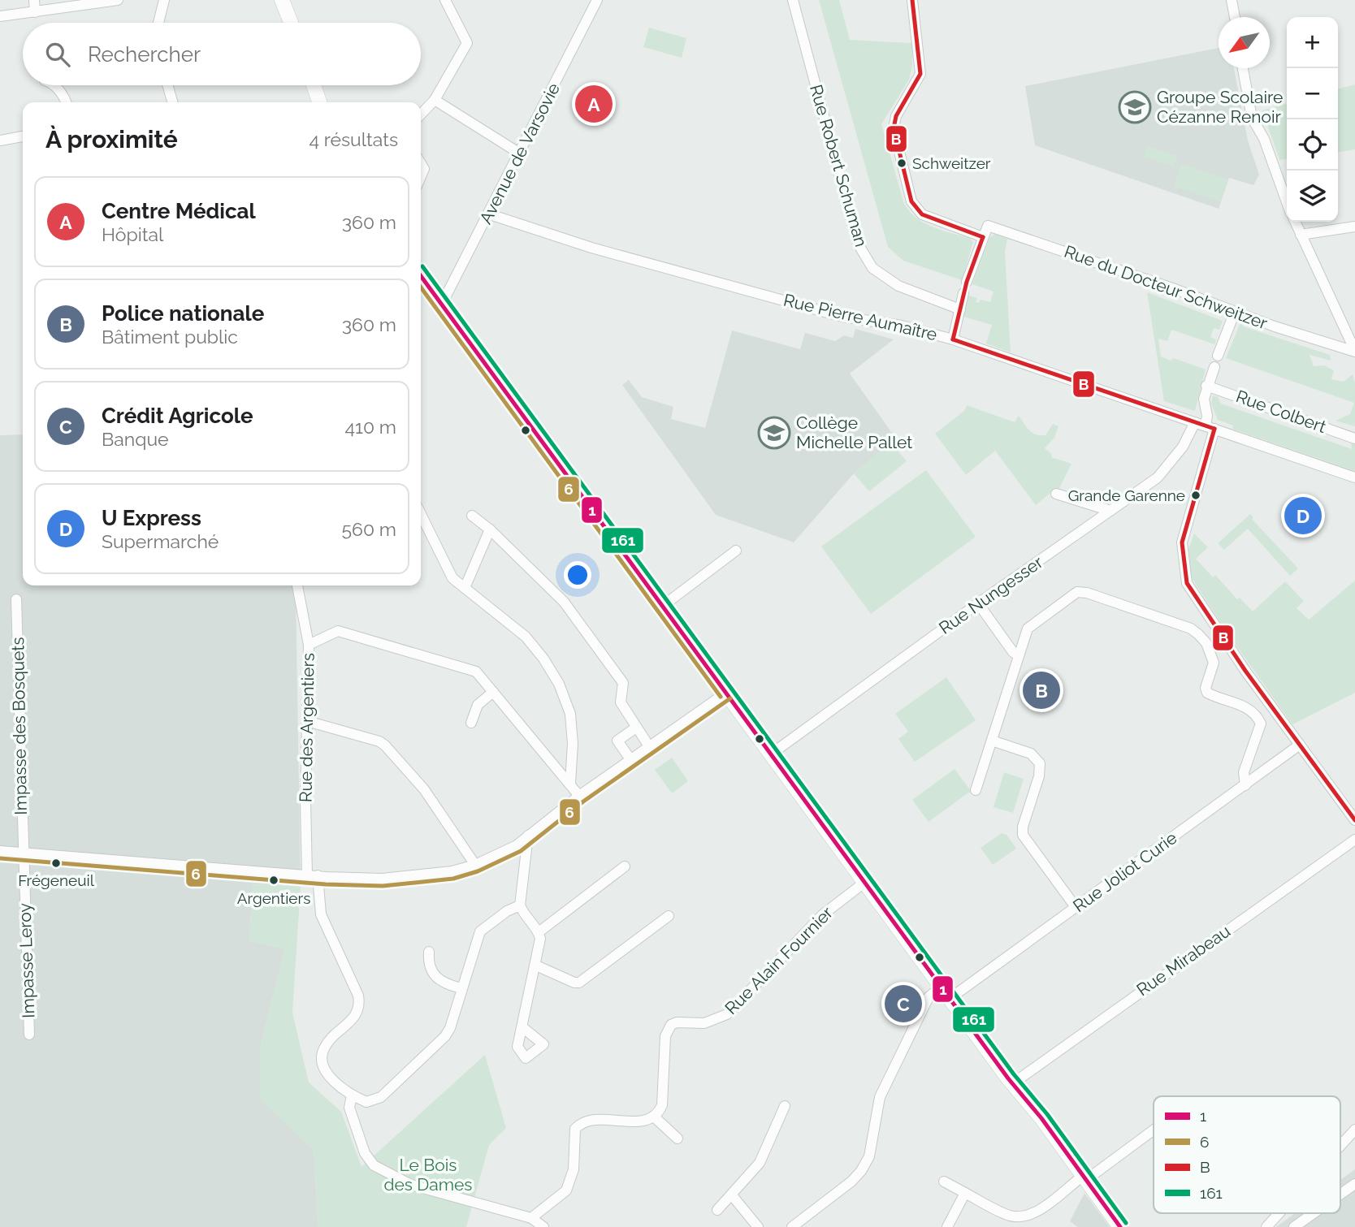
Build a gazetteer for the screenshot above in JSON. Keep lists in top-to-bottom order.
{
  "streets": {
    "street": [
      "Avenue de Varsovie",
      "Rue Robert Schuman",
      "Rue du Docteur Schweitzer",
      "Rue Pierre Aumaître",
      "Rue Colbert",
      "Rue Nungesser",
      "Impasse des Bosquets",
      "Rue des Argentiers",
      "Rue Joliot Curie",
      "Impasse Leroy",
      "Rue Alain Fournier",
      "Rue Mirabeau"
    ]
  },
  "crossings": [
    ["Avenue de Varsovie", "Rue Pierre Aumaître"],
    ["Rue Pierre Aumaître", "Rue Nungesser"],
    ["Impasse des Bosquets", "Impasse Leroy"]
  ],
  "parks": ["Le Bois des Dames"],
  "places": {
    "school or university": ["Groupe Scolaire Cézanne Renoir", "Collège Michelle Pallet"],
    "other": [
      "Schweitzer",
      "Grande Garenne",
      "Frégeneuil",
      "Argentiers"
    ]
  },
  "lines": [
    "transit line B",
    "transit line 161",
    "transit line 1",
    "transit line 6"
  ],
  "legend": [
    "1",
    "6",
    "B",
    "161"
  ],
  "north": "bottom left",
  "page": {
    "map_buttons": ["+", "−"],
    "search": "Rechercher",
    "pins": [
      "A",
      "D",
      "B",
      "C"
    ],
    "heading": ["À proximité", "4 résultats"],
    "list": [
      {
        "mark": "A",
        "name": "Centre Médical",
        "note": "Hôpital",
        "value": "360 m"
      },
      {
        "mark": "B",
        "name": "Police nationale",
        "note": "Bâtiment public",
        "value": "360 m"
      },
      {
        "mark": "C",
        "name": "Crédit Agricole",
        "note": "Banque",
        "value": "410 m"
      },
      {
        "mark": "D",
        "name": "U Express",
        "note": "Supermarché",
        "value": "560 m"
      }
    ]
  }
}
